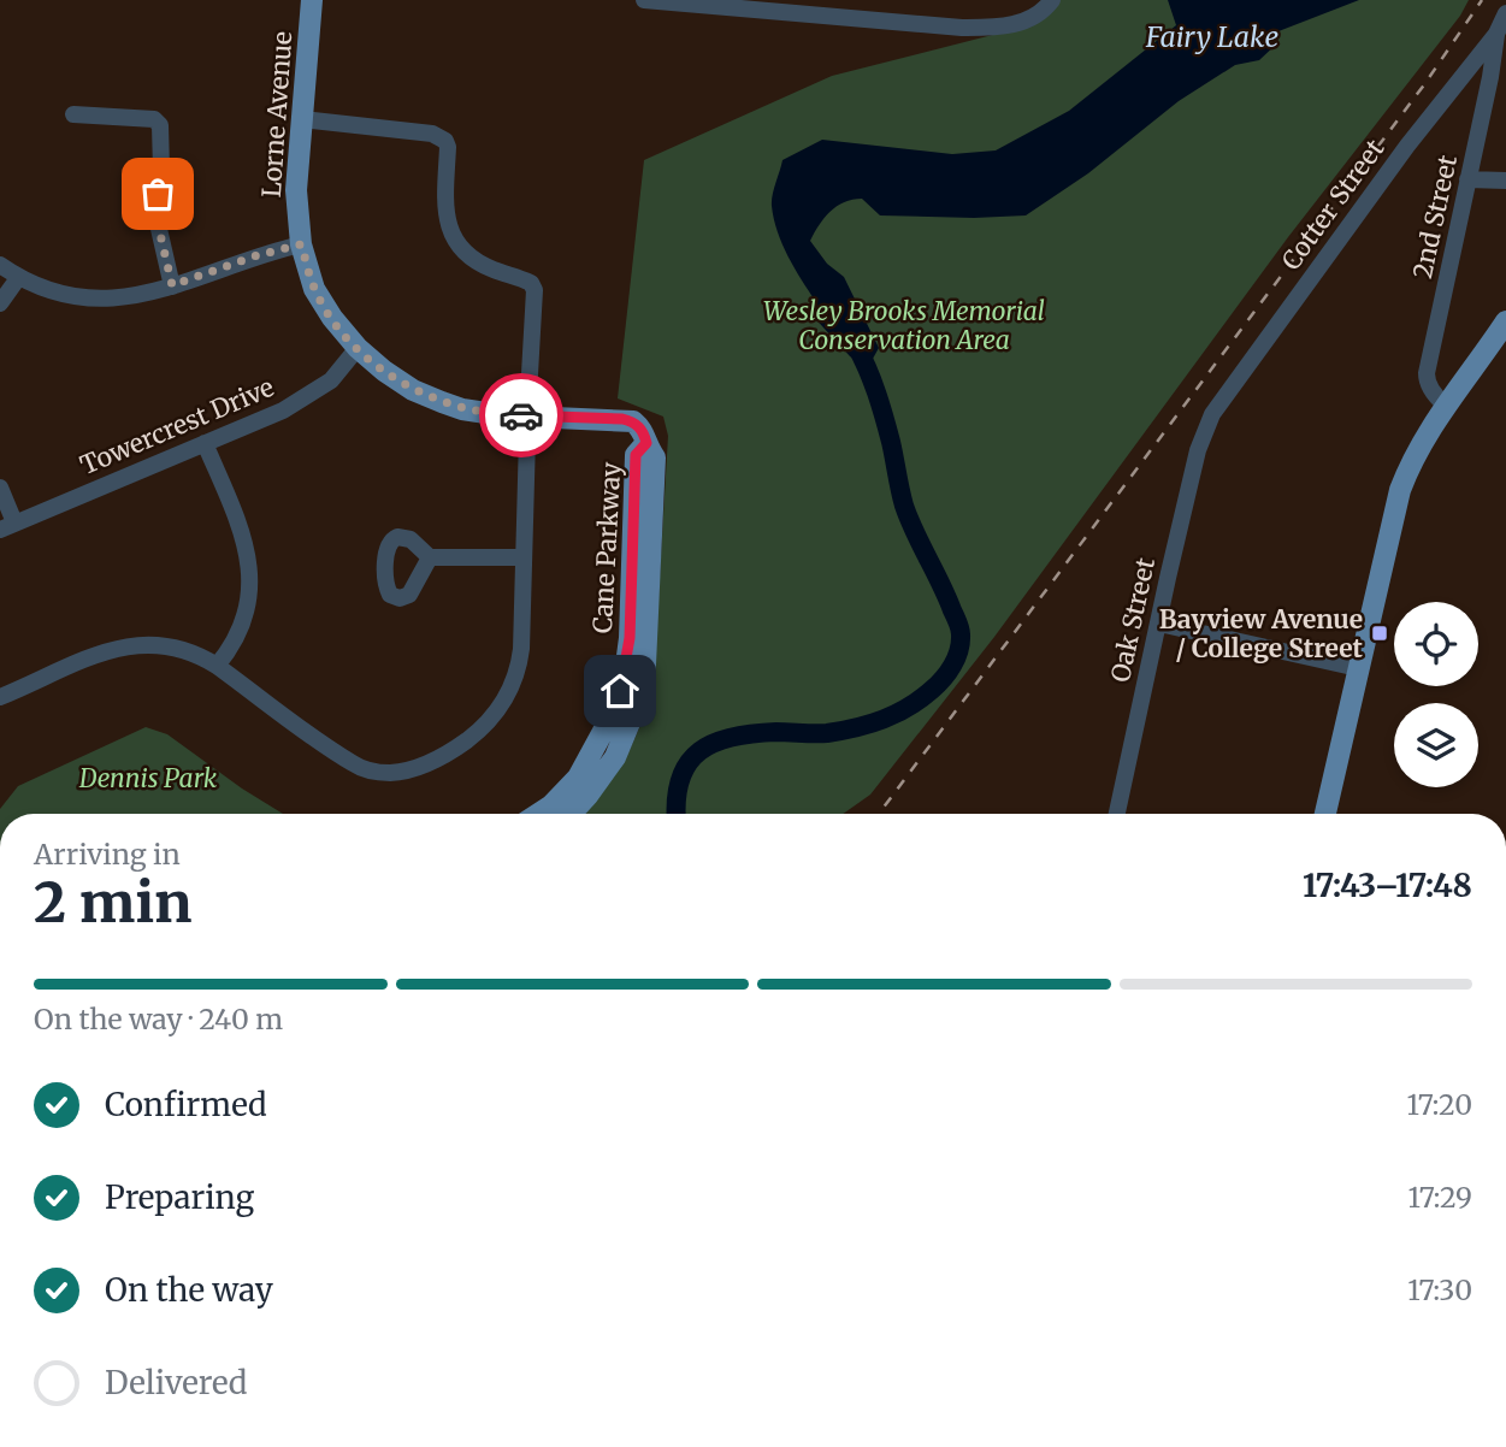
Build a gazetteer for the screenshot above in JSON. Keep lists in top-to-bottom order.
{
  "streets": {
    "main road": ["Lorne Avenue", "Cane Parkway"],
    "street": [
      "Cotter Street",
      "2nd Street",
      "Towercrest Drive",
      "Oak Street"
    ]
  },
  "crossings": [
    ["Lorne Avenue", "Towercrest Drive"],
    ["Lorne Avenue", "Cane Parkway"],
    ["Cotter Street", "2nd Street"],
    ["Cotter Street", "Oak Street"]
  ],
  "water": ["Fairy Lake"],
  "parks": ["Wesley Brooks Memorial Conservation Area", "Dennis Park"],
  "places": {
    "transit": ["Bayview Avenue / College Street"]
  },
  "page": {
    "heading": ["2 min", "Arriving in", "17:43–17:48"],
    "bar": "On the way · 240 m",
    "list": [
      ["Confirmed", "17:20"],
      ["Preparing", "17:29"],
      ["On the way", "17:30"],
      "Delivered"
    ]
  }
}
